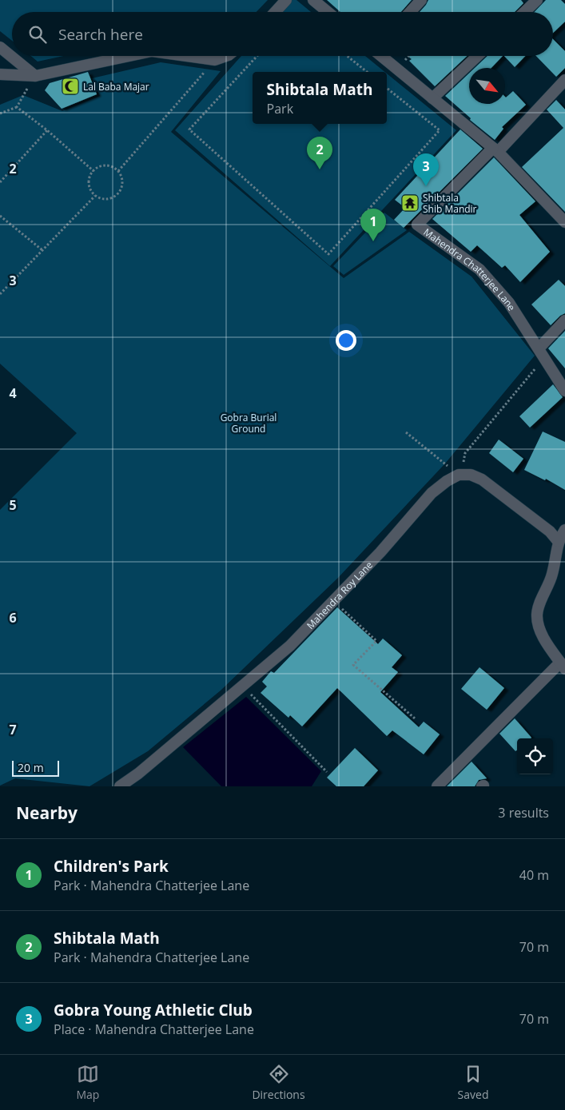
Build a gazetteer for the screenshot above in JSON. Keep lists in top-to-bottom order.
{
  "streets": {
    "street": ["Mahendra Chatterjee Lane", "Mahendra Roy Lane"]
  },
  "parks": ["Gobra Burial Ground"],
  "places": {
    "mosque": ["Lal Baba Majar"],
    "temple": ["Shibtala Shib Mandir"]
  },
  "scale_bar": "20 m",
  "north": "bottom right",
  "page": {
    "search": "Search here",
    "popup": ["Shibtala Math", "Park"],
    "pins": ["2", "3", "1"],
    "scale": "20 m",
    "heading": ["Nearby", "3 results"],
    "list": [
      {
        "mark": "1",
        "name": "Children's Park",
        "note": "Park · Mahendra Chatterjee Lane",
        "value": "40 m"
      },
      {
        "mark": "2",
        "name": "Shibtala Math",
        "note": "Park · Mahendra Chatterjee Lane",
        "value": "70 m"
      },
      {
        "mark": "3",
        "name": "Gobra Young Athletic Club",
        "note": "Place · Mahendra Chatterjee Lane",
        "value": "70 m"
      }
    ],
    "nav": ["Map", "Directions", "Saved"]
  },
  "grid": {
    "rows": [
      "2",
      "3",
      "4",
      "5",
      "6",
      "7"
    ]
  }
}
